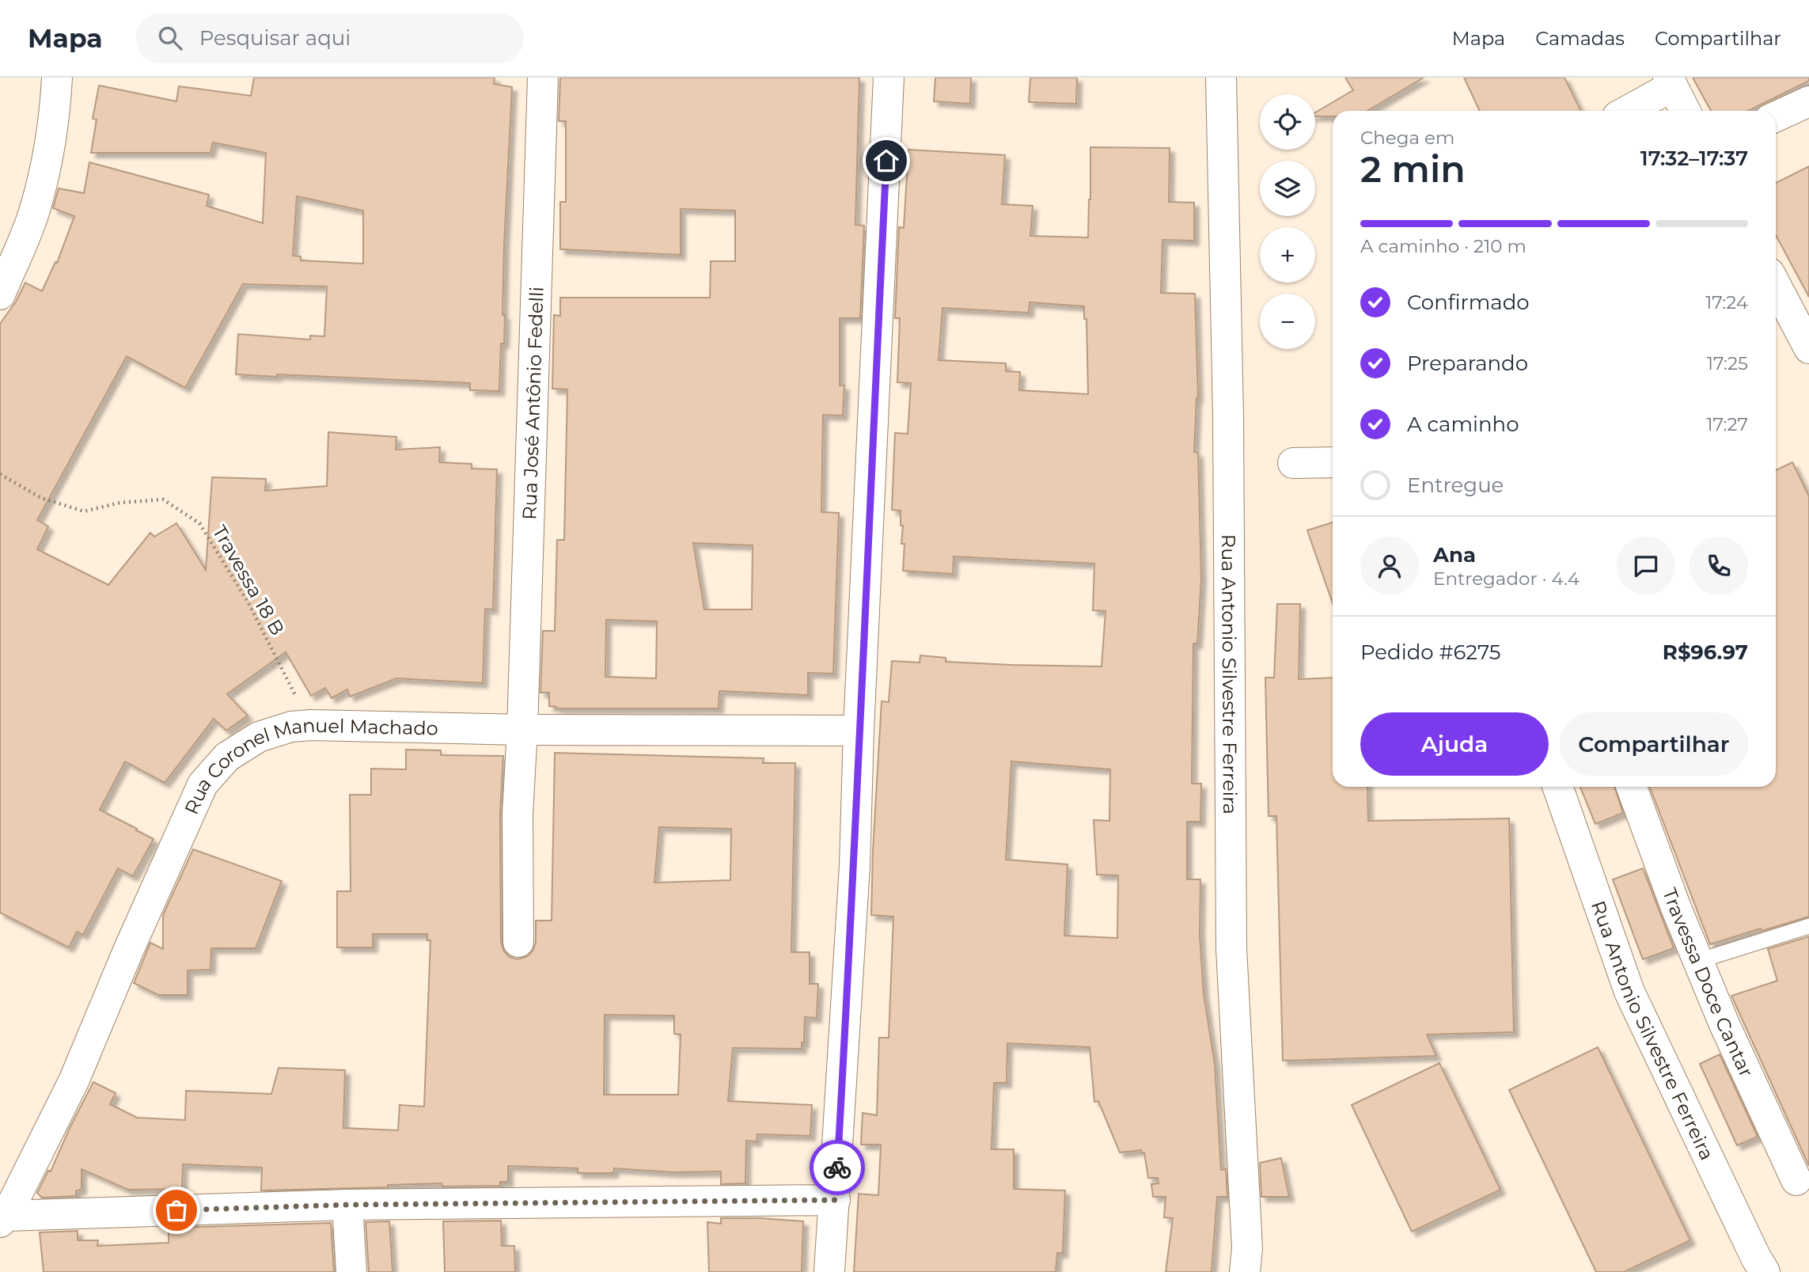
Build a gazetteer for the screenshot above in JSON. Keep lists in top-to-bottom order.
{
  "streets": {
    "street": [
      "Rua José Antônio Fedelli",
      "Rua Antonio Silvestre Ferreira",
      "Rua Coronel Manuel Machado",
      "Travessa Doce Cantar"
    ],
    "path": ["Travessa 18 B"]
  },
  "crossings": [
    ["Rua José Antônio Fedelli", "Rua Coronel Manuel Machado"],
    ["Travessa 18 B", "Rua Coronel Manuel Machado"]
  ],
  "page": {
    "header": "Mapa",
    "search": "Pesquisar aqui",
    "nav": ["Mapa", "Camadas", "Compartilhar"],
    "map_buttons": ["+", "−"],
    "heading": ["2 min", "Chega em", "17:32–17:37"],
    "panel": [
      "Ana",
      "Entregador · 4.4",
      "Pedido #6275",
      "R$96.97"
    ],
    "bar": "A caminho · 210 m",
    "list": [
      ["Confirmado", "17:24"],
      ["Preparando", "17:25"],
      ["A caminho", "17:27"],
      "Entregue"
    ],
    "buttons": ["Ajuda", "Compartilhar"]
  }
}
